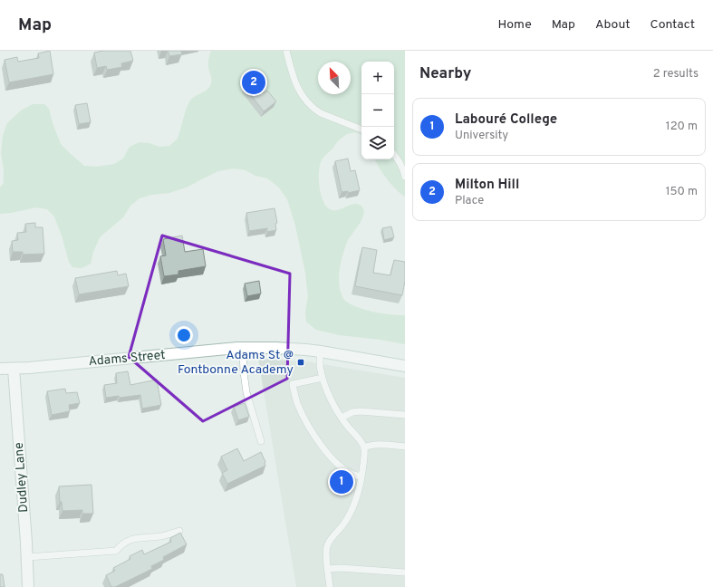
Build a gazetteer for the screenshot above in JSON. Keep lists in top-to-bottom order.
{
  "streets": {
    "main road": ["Adams Street", "Dudley Lane"]
  },
  "crossings": [
    ["Adams Street", "Dudley Lane"]
  ],
  "places": {
    "transit": ["Adams St @ Fontbonne Academy"]
  },
  "north": "top left",
  "page": {
    "header": "Map",
    "nav": [
      "Home",
      "Map",
      "About",
      "Contact"
    ],
    "heading": ["Nearby", "2 results"],
    "map_buttons": ["+", "−"],
    "pins": ["2", "1"],
    "list": [
      {
        "mark": "1",
        "name": "Labouré College",
        "note": "University",
        "value": "120 m"
      },
      {
        "mark": "2",
        "name": "Milton Hill",
        "note": "Place",
        "value": "150 m"
      }
    ]
  }
}
